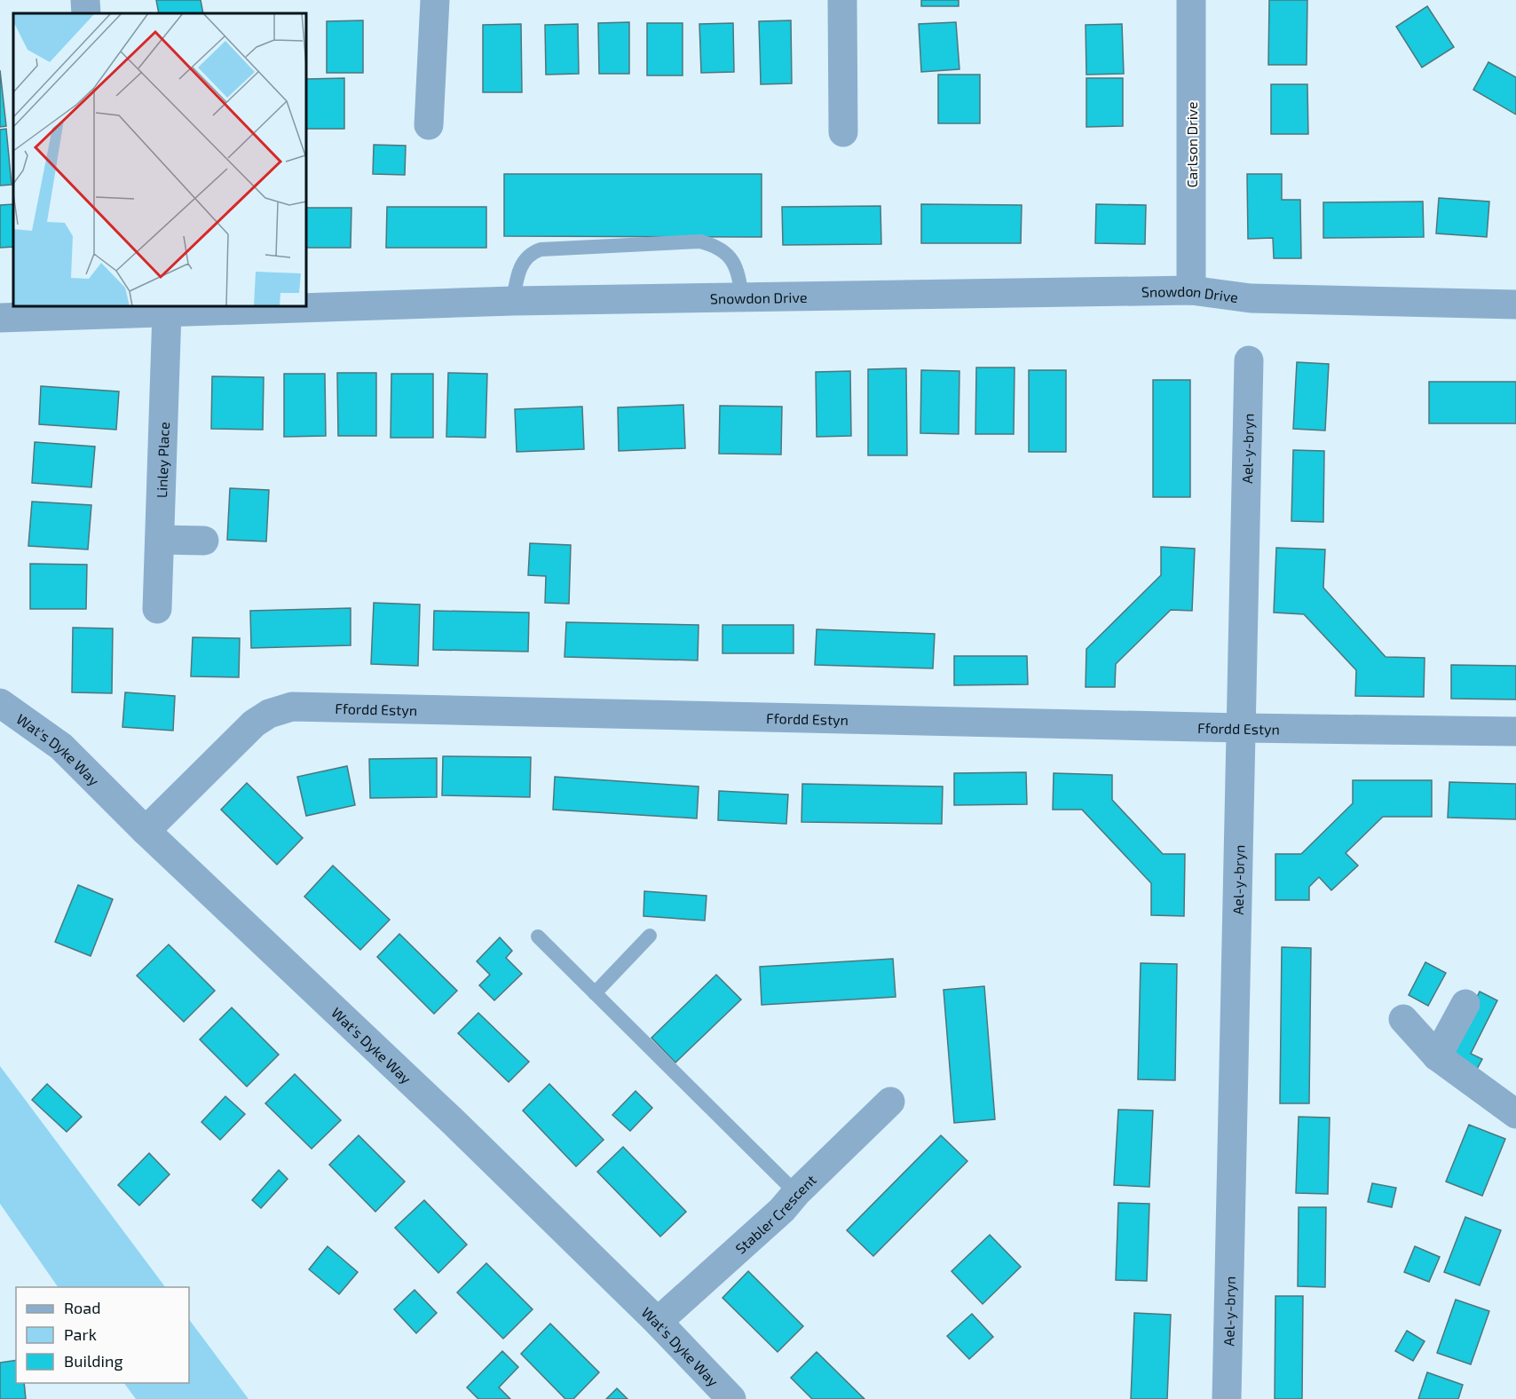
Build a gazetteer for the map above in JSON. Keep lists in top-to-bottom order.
{
  "streets": {
    "street": [
      "Carlson Drive",
      "Snowdon Drive",
      "Ael-y-bryn",
      "Linley Place",
      "Ffordd Estyn",
      "Wat's Dyke Way",
      "Stabler Crescent"
    ]
  },
  "crossings": [
    ["Carlson Drive", "Snowdon Drive"],
    ["Snowdon Drive", "Linley Place"],
    ["Ael-y-bryn", "Ffordd Estyn"],
    ["Ffordd Estyn", "Wat's Dyke Way"],
    ["Wat's Dyke Way", "Stabler Crescent"]
  ],
  "legend": ["Road", "Park", "Building"]
}
